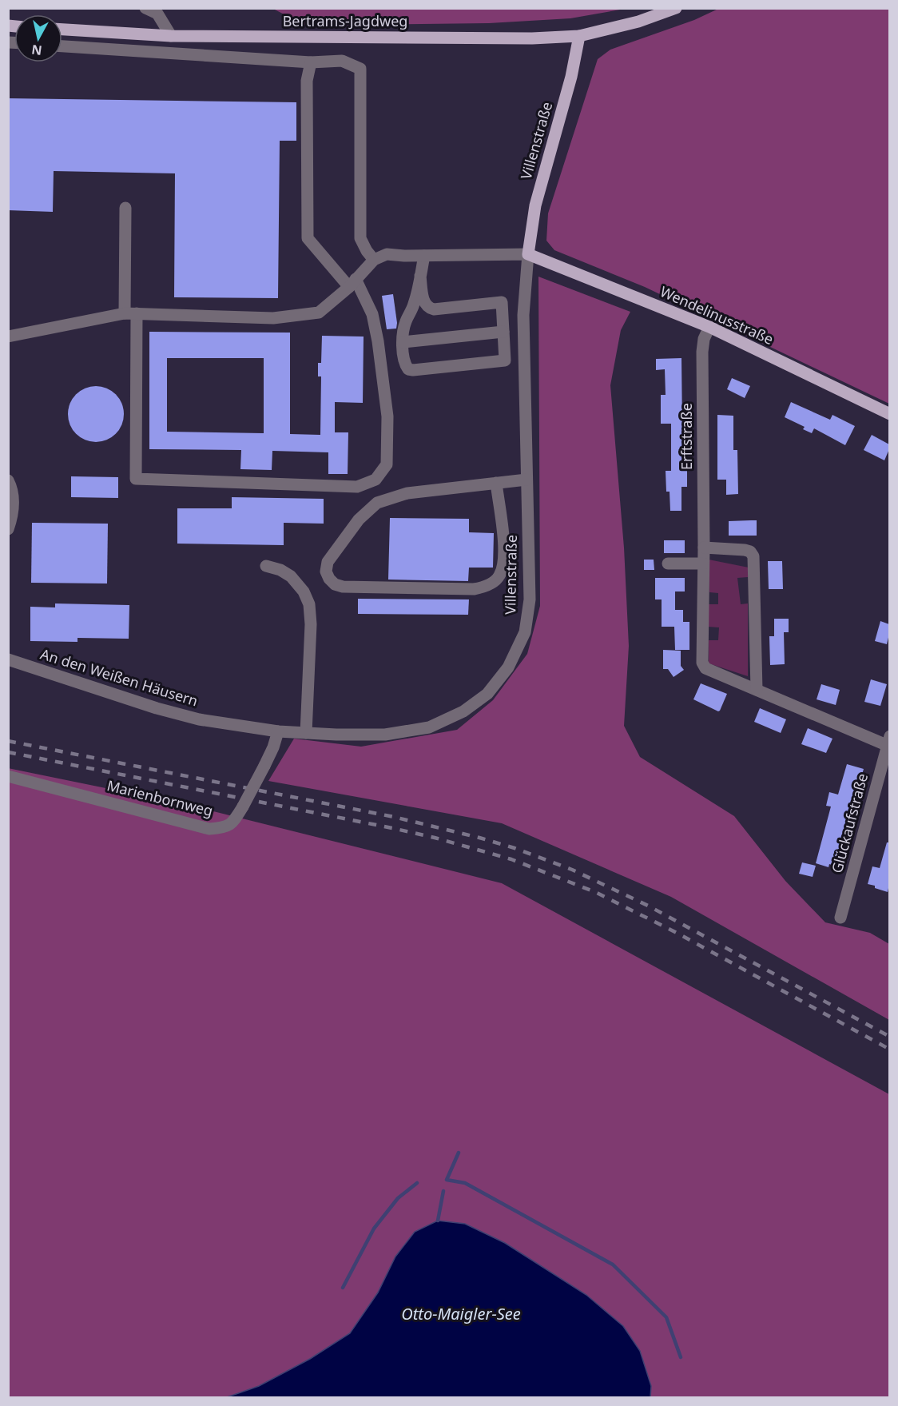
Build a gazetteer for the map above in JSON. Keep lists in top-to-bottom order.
{
  "streets": {
    "main road": ["Bertrams-Jagdweg", "Villenstraße", "Wendelinusstraße"],
    "street": [
      "Erftstraße",
      "An den Weißen Häusern",
      "Marienbornweg",
      "Glückaufstraße"
    ]
  },
  "crossings": [
    ["Bertrams-Jagdweg", "Villenstraße"],
    ["Villenstraße", "Wendelinusstraße"],
    ["Villenstraße", "An den Weißen Häusern"],
    ["Villenstraße", "Marienbornweg"],
    ["Wendelinusstraße", "Erftstraße"],
    ["Erftstraße", "Glückaufstraße"],
    ["An den Weißen Häusern", "Marienbornweg"]
  ],
  "water": ["Otto-Maigler-See"],
  "north": "bottom"
}
